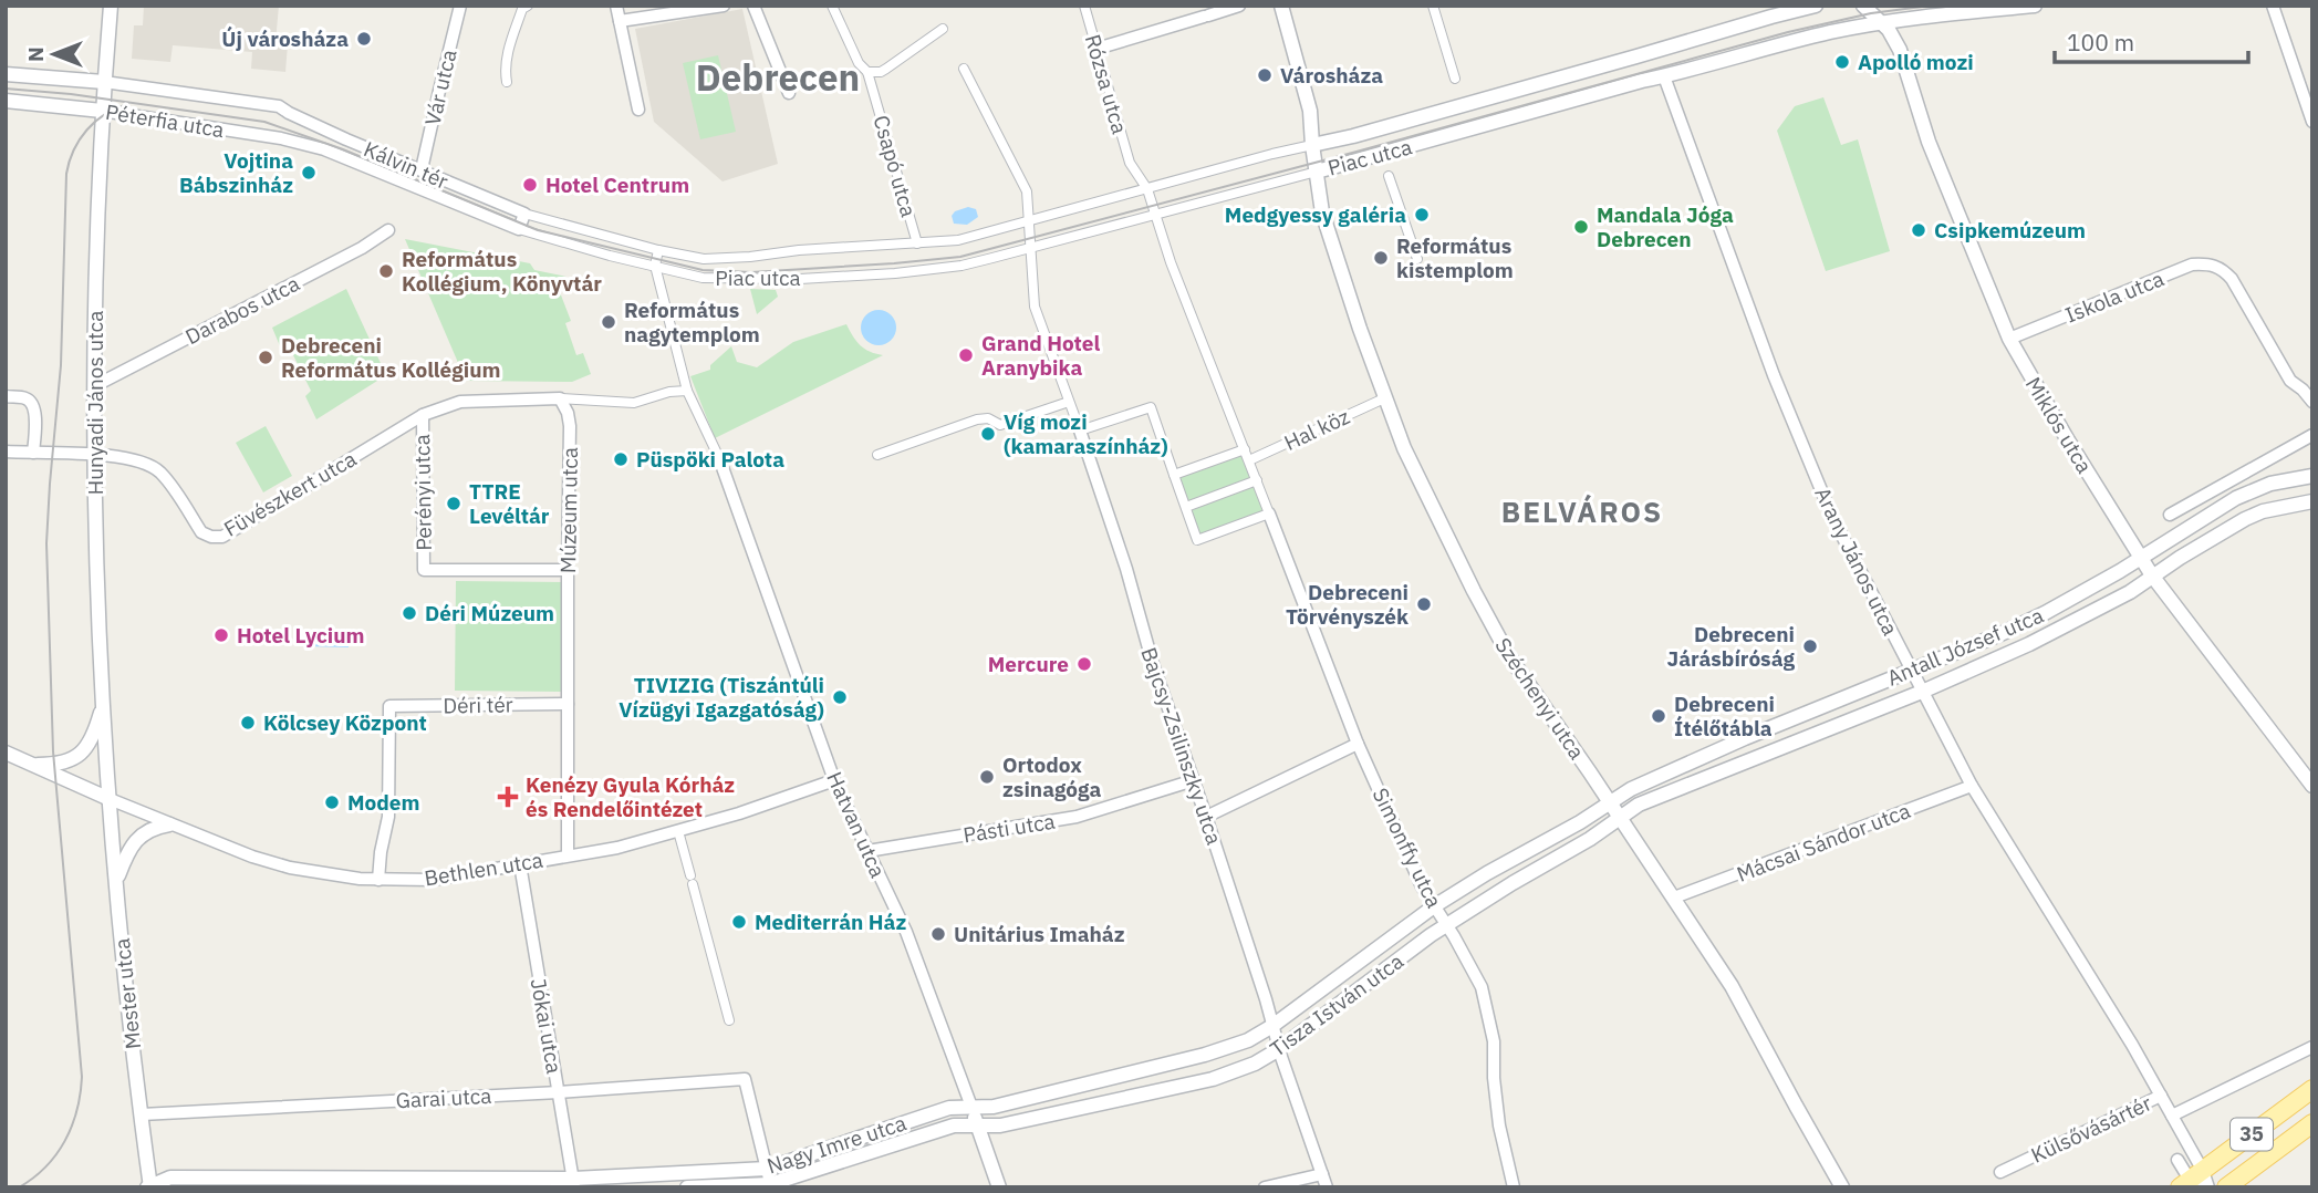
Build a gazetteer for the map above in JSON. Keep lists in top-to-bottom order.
{
  "streets": {
    "main road": ["35"],
    "street": [
      "Rózsa utca",
      "Vár utca",
      "Péterfia utca",
      "Piac utca",
      "Kálvin tér",
      "Csapó utca",
      "Iskola utca",
      "Darabos utca",
      "Hunyadi János utca",
      "Miklós utca",
      "Hal köz",
      "Perényi utca",
      "Füvészkert utca",
      "Múzeum utca",
      "Arany János utca",
      "Antall József utca",
      "Széchenyi utca",
      "Déri tér",
      "Bajcsy-Zsilinszky utca",
      "Hatvan utca",
      "Pásti utca",
      "Mácsai Sándor utca",
      "Simonffy utca",
      "Bethlen utca",
      "Mester utca",
      "Tisza István utca",
      "Jókai utca",
      "Garai utca",
      "Külsővásártér",
      "Nagy Imre utca"
    ]
  },
  "crossings": [
    ["Rózsa utca", "Piac utca"],
    ["Vár utca", "Kálvin tér"],
    ["Péterfia utca", "Kálvin tér"],
    ["Péterfia utca", "Hunyadi János utca"],
    ["Piac utca", "Kálvin tér"],
    ["Piac utca", "Csapó utca"],
    ["Piac utca", "Miklós utca"],
    ["Piac utca", "Arany János utca"],
    ["Piac utca", "Széchenyi utca"],
    ["Piac utca", "Bajcsy-Zsilinszky utca"],
    ["Iskola utca", "Miklós utca"],
    ["Darabos utca", "Hunyadi János utca"],
    ["Hunyadi János utca", "Füvészkert utca"],
    ["Hunyadi János utca", "Bethlen utca"],
    ["Hunyadi János utca", "Mester utca"],
    ["Miklós utca", "Antall József utca"],
    ["Hal köz", "Széchenyi utca"],
    ["Perényi utca", "Füvészkert utca"],
    ["Perényi utca", "Múzeum utca"],
    ["Füvészkert utca", "Múzeum utca"],
    ["Múzeum utca", "Déri tér"],
    ["Múzeum utca", "Bethlen utca"],
    ["Arany János utca", "Antall József utca"],
    ["Arany János utca", "Mácsai Sándor utca"],
    ["Arany János utca", "Külsővásártér"],
    ["Antall József utca", "Széchenyi utca"],
    ["Antall József utca", "Tisza István utca"],
    ["Széchenyi utca", "Mácsai Sándor utca"],
    ["Széchenyi utca", "Tisza István utca"],
    ["Déri tér", "Bethlen utca"],
    ["Bajcsy-Zsilinszky utca", "Pásti utca"],
    ["Bajcsy-Zsilinszky utca", "Tisza István utca"],
    ["Hatvan utca", "Pásti utca"],
    ["Hatvan utca", "Bethlen utca"],
    ["Hatvan utca", "Tisza István utca"],
    ["Hatvan utca", "Nagy Imre utca"],
    ["Simonffy utca", "Tisza István utca"],
    ["Bethlen utca", "Mester utca"],
    ["Bethlen utca", "Jókai utca"],
    ["Mester utca", "Garai utca"],
    ["Mester utca", "Nagy Imre utca"],
    ["Tisza István utca", "Nagy Imre utca"],
    ["Jókai utca", "Garai utca"],
    ["Jókai utca", "Nagy Imre utca"],
    ["Garai utca", "Nagy Imre utca"],
    ["Külsővásártér", "35"]
  ],
  "districts": ["Debrecen", "BELVÁROS"],
  "places": {
    "other": [
      "Új városháza",
      "Apolló mozi",
      "Városháza",
      "Vojtina Bábszinház",
      "Hotel Centrum",
      "Medgyessy galéria",
      "Mandala Jóga Debrecen",
      "Csipkemúzeum",
      "Református kistemplom",
      "Református Kollégium, Könyvtár",
      "Református nagytemplom",
      "Grand Hotel Aranybika",
      "Debreceni Református Kollégium",
      "Víg mozi (kamaraszínház)",
      "Püspöki Palota",
      "TTRE Levéltár",
      "Debreceni Törvényszék",
      "Déri Múzeum",
      "Hotel Lycium",
      "Debreceni Járásbíróság",
      "Mercure",
      "TIVIZIG (Tiszántúli Vízügyi Igazgatóság)",
      "Debreceni Ítélőtábla",
      "Kölcsey Központ",
      "Ortodox zsinagóga",
      "Modem",
      "Mediterrán Ház",
      "Unitárius Imaház"
    ],
    "health": ["Kenézy Gyula Kórház és Rendelőintézet"]
  },
  "scale_bar": "100 m",
  "north": "left"
}
